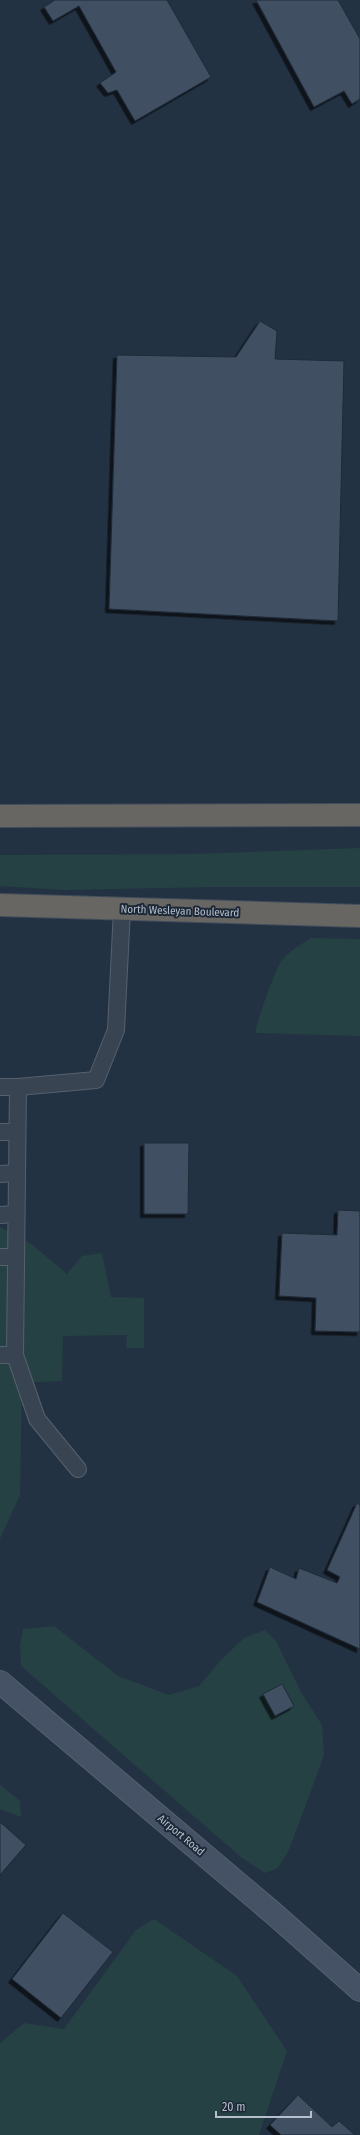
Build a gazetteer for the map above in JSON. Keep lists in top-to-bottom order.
{
  "streets": {
    "highway": ["North Wesleyan Boulevard"],
    "main road": ["Airport Road"]
  },
  "scale_bar": "20 m"
}
